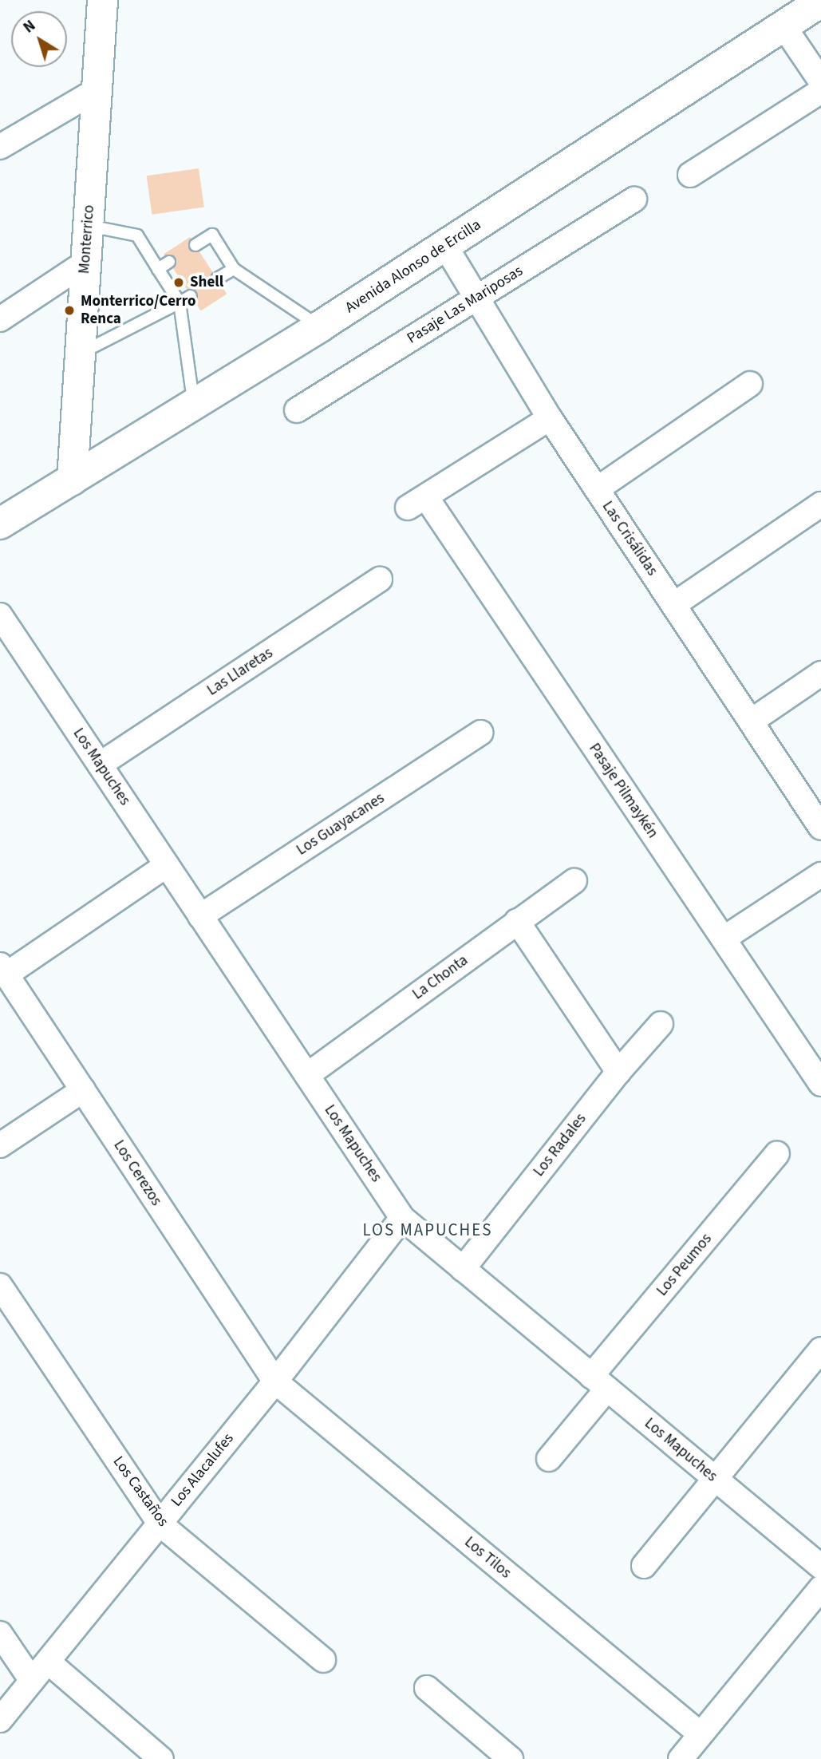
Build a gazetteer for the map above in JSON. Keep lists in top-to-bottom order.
{
  "streets": {
    "main road": ["Avenida Alonso de Ercilla"],
    "street": [
      "Monterrico",
      "Pasaje Las Mariposas",
      "Las Crisálidas",
      "Las Llaretas",
      "Los Mapuches",
      "Pasaje Pilmaykén",
      "Los Guayacanes",
      "La Chonta",
      "Los Radales",
      "Los Cerezos",
      "Los Peumos",
      "Los Alacalufes",
      "Los Castaños",
      "Los Tilos"
    ]
  },
  "crossings": [
    ["Monterrico", "Avenida Alonso de Ercilla"],
    ["Avenida Alonso de Ercilla", "Las Crisálidas"],
    ["Pasaje Las Mariposas", "Las Crisálidas"],
    ["Las Crisálidas", "Pasaje Pilmaykén"],
    ["Las Llaretas", "Los Mapuches"],
    ["Los Mapuches", "Los Guayacanes"],
    ["Los Mapuches", "La Chonta"],
    ["Los Mapuches", "Los Radales"],
    ["Los Mapuches", "Los Peumos"],
    ["Los Mapuches", "Los Alacalufes"],
    ["Los Cerezos", "Los Alacalufes"],
    ["Los Cerezos", "Los Tilos"],
    ["Los Alacalufes", "Los Castaños"],
    ["Los Alacalufes", "Los Tilos"]
  ],
  "districts": ["LOS MAPUCHES"],
  "places": ["Shell", "Monterrico/Cerro Renca"],
  "north": "top left"
}
